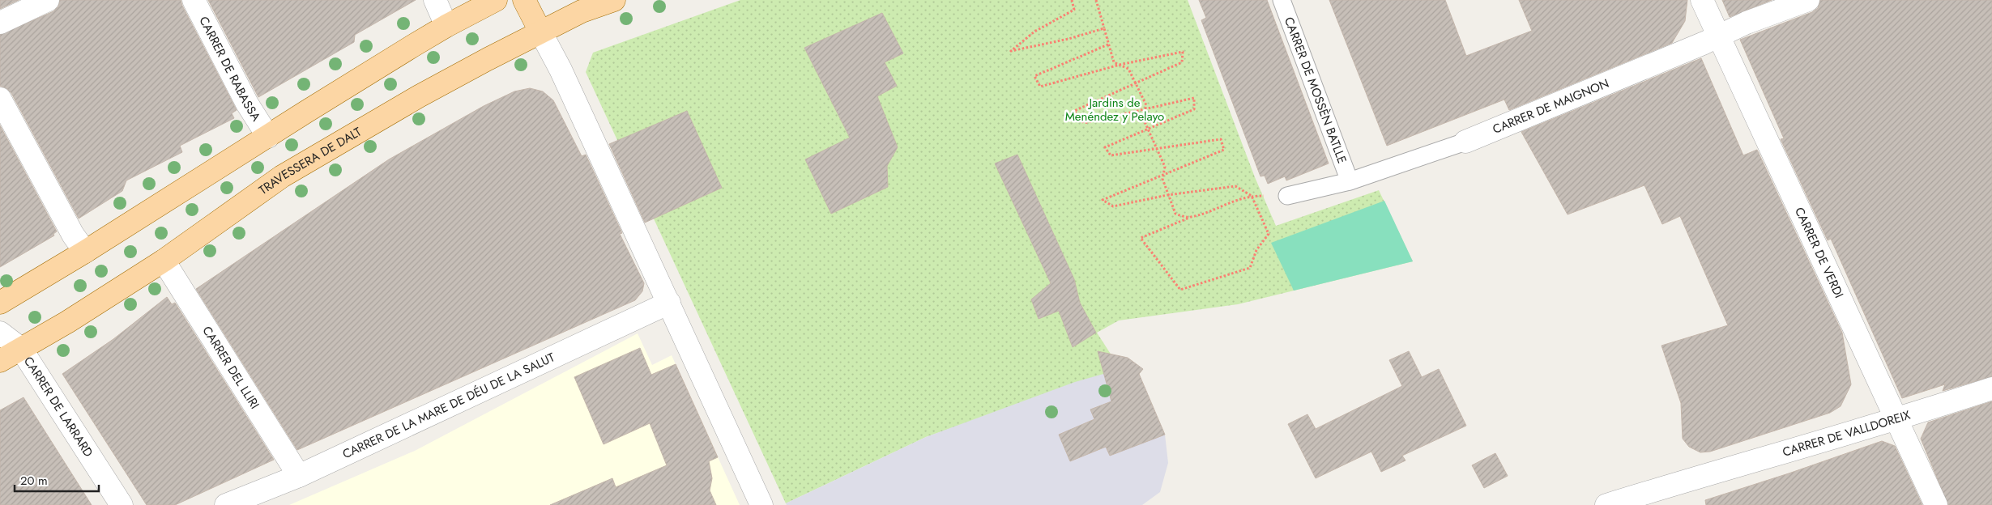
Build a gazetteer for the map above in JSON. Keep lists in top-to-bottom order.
{
  "streets": {
    "main road": ["TRAVESSERA DE DALT"],
    "street": [
      "CARRER DE RABASSA",
      "CARRER DE MOSSÈN BATLLE",
      "CARRER DE MAIGNON",
      "CARRER DE VERDI",
      "CARRER DEL LLIRI",
      "CARRER DE LA MARE DE DÉU DE LA SALUT",
      "CARRER DE LARRARD",
      "CARRER DE VALLDOREIX"
    ]
  },
  "crossings": [
    ["CARRER DE MOSSÈN BATLLE", "CARRER DE MAIGNON"],
    ["CARRER DE MAIGNON", "CARRER DE VERDI"],
    ["TRAVESSERA DE DALT", "CARRER DEL LLIRI"],
    ["TRAVESSERA DE DALT", "CARRER DE LARRARD"],
    ["CARRER DE VERDI", "CARRER DE VALLDOREIX"],
    ["CARRER DEL LLIRI", "CARRER DE LA MARE DE DÉU DE LA SALUT"]
  ],
  "parks": ["Jardins de Menéndez y Pelayo"],
  "scale_bar": "20 m"
}
